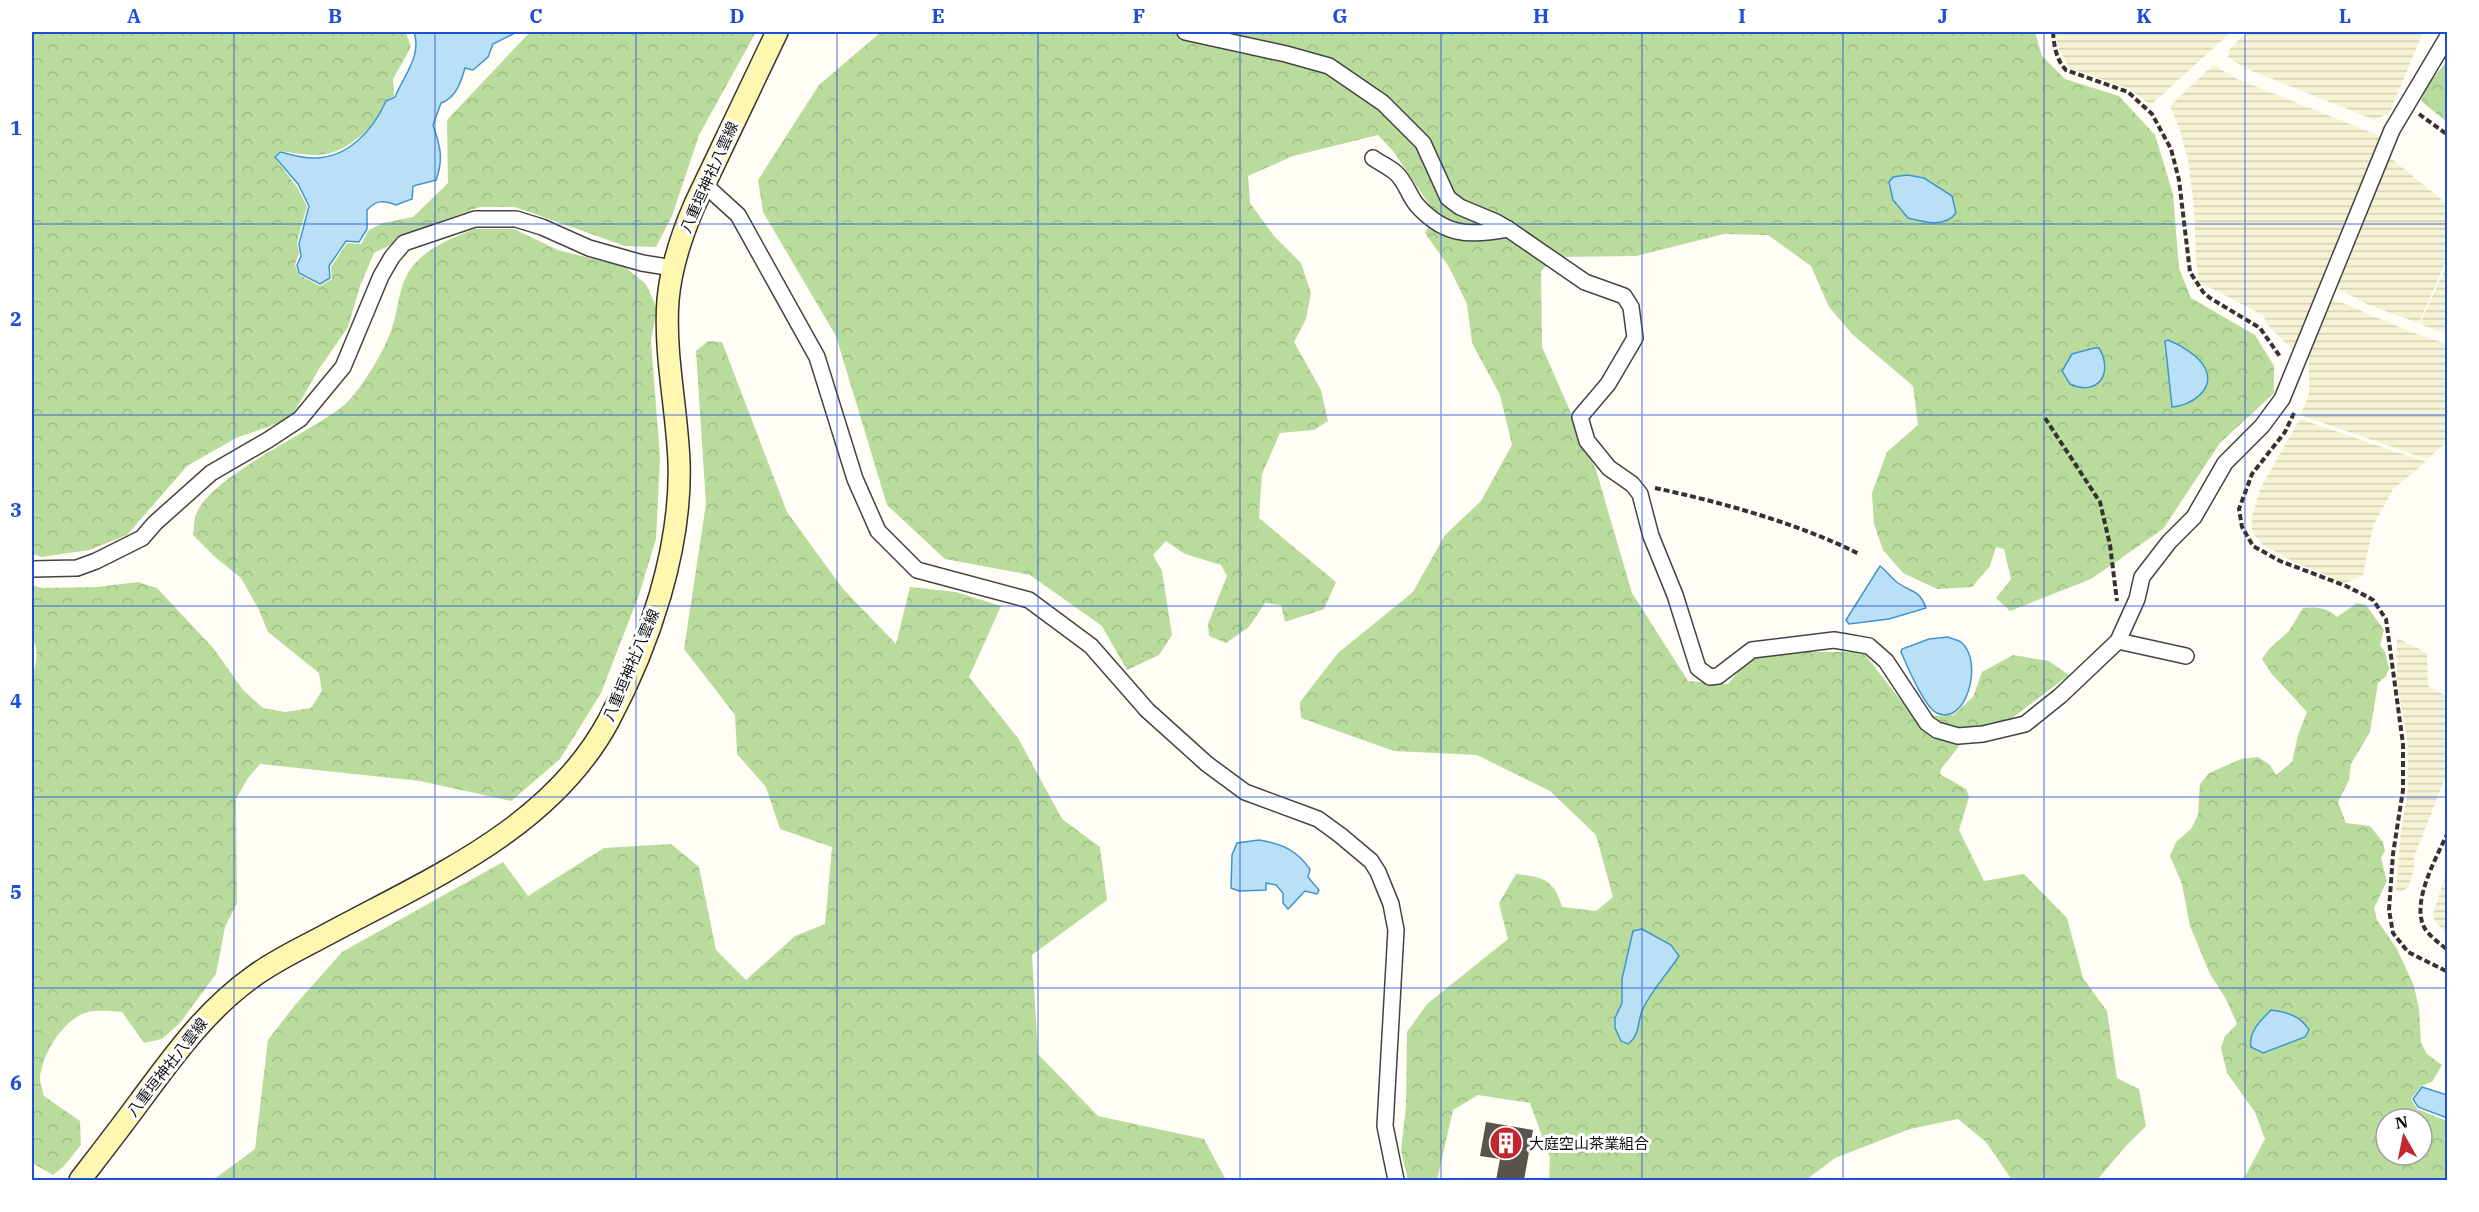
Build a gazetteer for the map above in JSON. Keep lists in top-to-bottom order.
{
  "streets": {
    "main road": ["八重垣神社八雲線"]
  },
  "places": {
    "building": ["大庭空山茶業組合"]
  },
  "north": "top",
  "grid": {
    "columns": [
      "A",
      "B",
      "C",
      "D",
      "E",
      "F",
      "G",
      "H",
      "I",
      "J",
      "K",
      "L"
    ],
    "rows": [
      "1",
      "2",
      "3",
      "4",
      "5",
      "6"
    ]
  }
}
